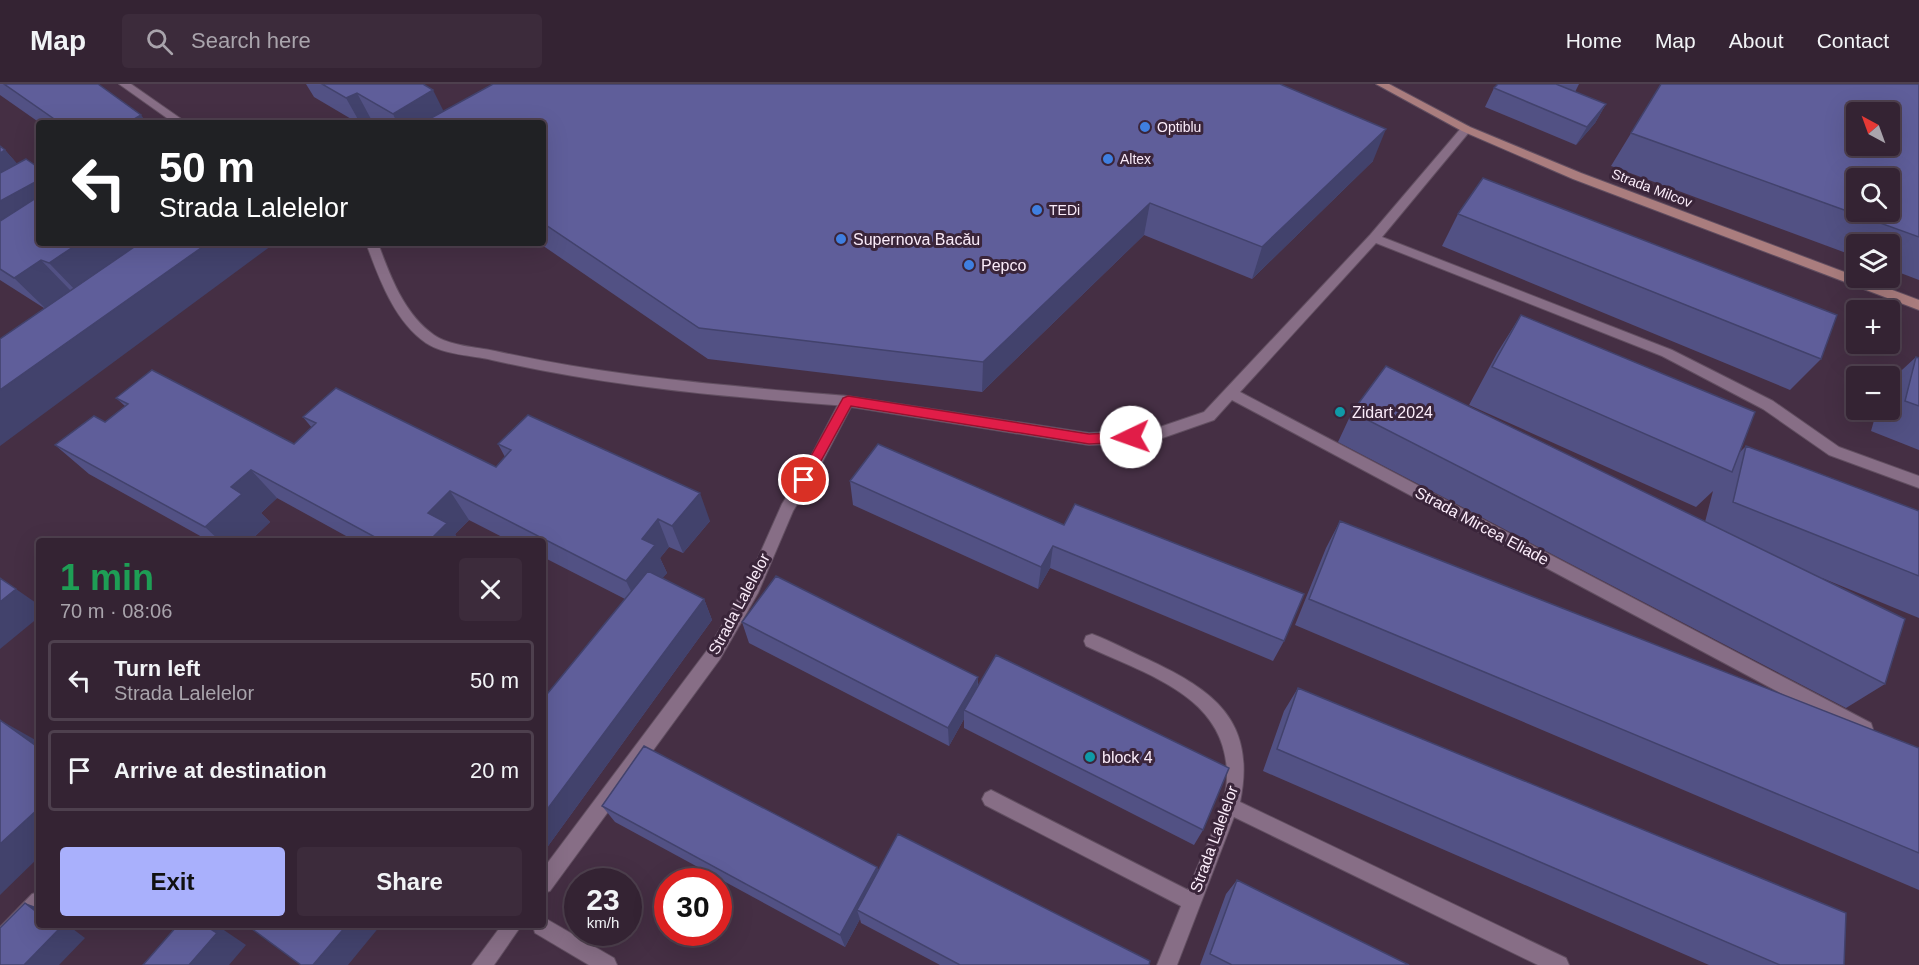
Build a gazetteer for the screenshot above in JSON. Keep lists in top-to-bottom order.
{
  "streets": {
    "main road": ["Strada Milcov"],
    "street": ["Strada Mircea Eliade", "Strada Lalelelor"]
  },
  "places": [
    "Optiblu",
    "Altex",
    "TEDi",
    "Supernova Bacău",
    "Pepco",
    "Zidart 2024",
    "block 4"
  ],
  "north": "top left",
  "page": {
    "header": "Map",
    "search": "Search here",
    "nav": [
      "Home",
      "Map",
      "About",
      "Contact"
    ],
    "map_buttons": ["+", "−"],
    "turn": ["50 m", "Strada Lalelelor"],
    "heading": ["1 min", "70 m · 08:06"],
    "list": [
      {
        "name": "Turn left",
        "note": "Strada Lalelelor",
        "value": "50 m"
      },
      {
        "name": "Arrive at destination",
        "value": "20 m"
      }
    ],
    "buttons": ["Exit", "Share"],
    "speed": "23 km/h",
    "limit": "30"
  }
}
